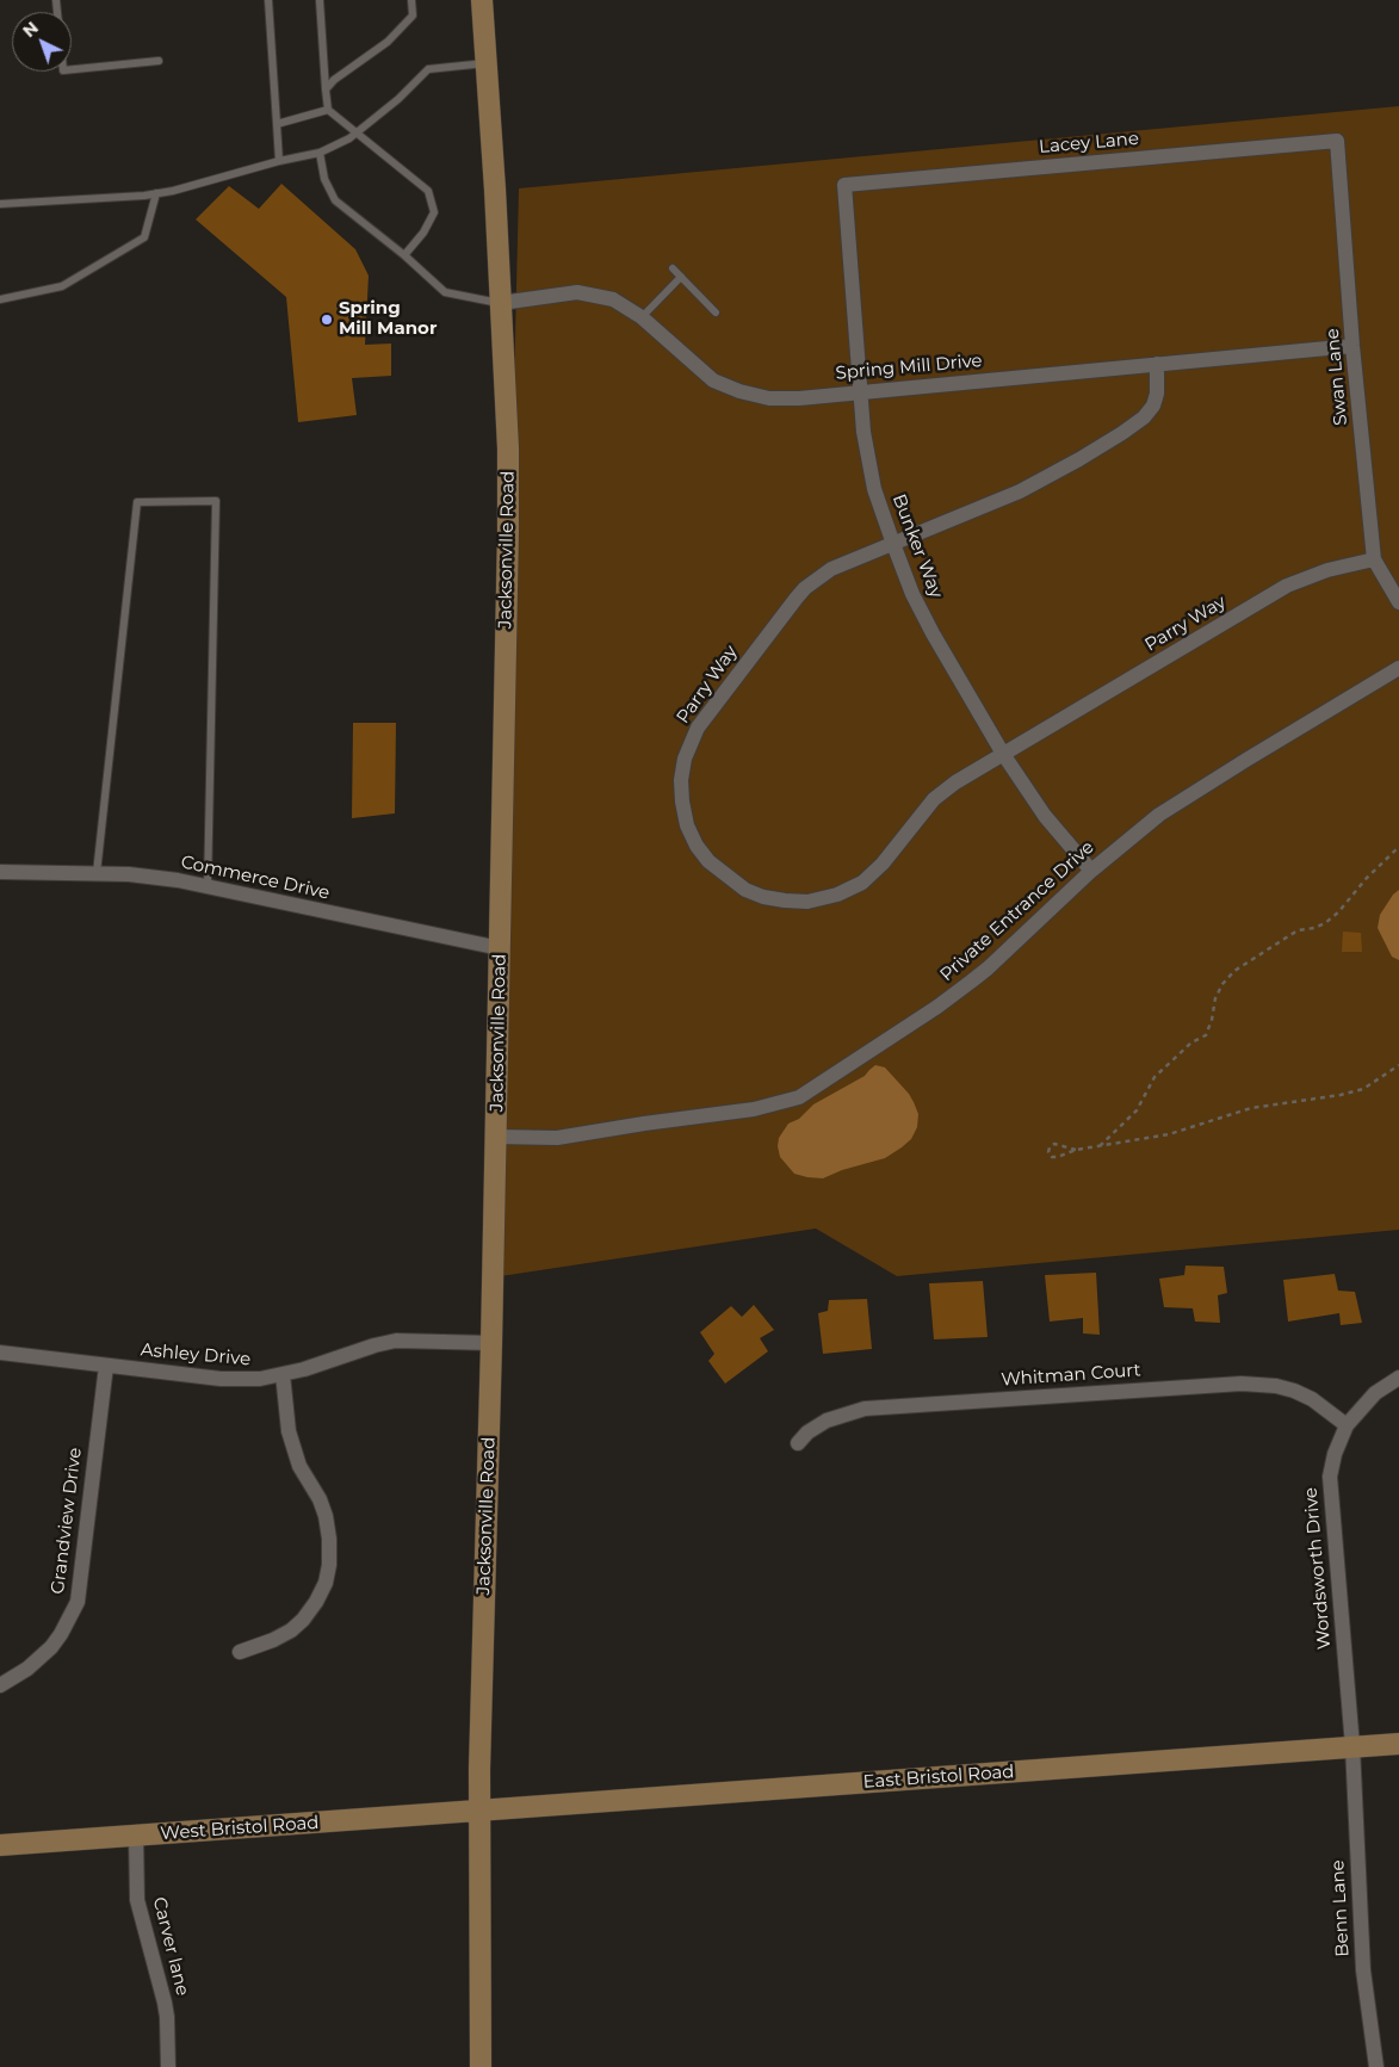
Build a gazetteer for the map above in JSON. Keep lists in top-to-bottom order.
{
  "streets": {
    "main road": ["Jacksonville Road", "East Bristol Road", "West Bristol Road"],
    "street": [
      "Lacey Lane",
      "Spring Mill Drive",
      "Swan Lane",
      "Bunker Way",
      "Parry Way",
      "Commerce Drive",
      "Private Entrance Drive",
      "Ashley Drive",
      "Whitman Court",
      "Grandview Drive",
      "Wordsworth Drive",
      "Benn Lane",
      "Carver lane"
    ]
  },
  "crossings": [
    ["Lacey Lane", "Swan Lane"],
    ["Lacey Lane", "Bunker Way"],
    ["Spring Mill Drive", "Swan Lane"],
    ["Spring Mill Drive", "Bunker Way"],
    ["Spring Mill Drive", "Jacksonville Road"],
    ["Spring Mill Drive", "Parry Way"],
    ["Swan Lane", "Parry Way"],
    ["Bunker Way", "Parry Way"],
    ["Bunker Way", "Private Entrance Drive"],
    ["Jacksonville Road", "Commerce Drive"],
    ["Jacksonville Road", "Private Entrance Drive"],
    ["Jacksonville Road", "Ashley Drive"],
    ["Jacksonville Road", "East Bristol Road"],
    ["Jacksonville Road", "West Bristol Road"],
    ["Ashley Drive", "Grandview Drive"],
    ["Whitman Court", "Wordsworth Drive"],
    ["Wordsworth Drive", "East Bristol Road"],
    ["Wordsworth Drive", "Benn Lane"],
    ["East Bristol Road", "West Bristol Road"],
    ["East Bristol Road", "Benn Lane"],
    ["West Bristol Road", "Carver lane"]
  ],
  "places": ["Spring Mill Manor"],
  "north": "top left"
}
